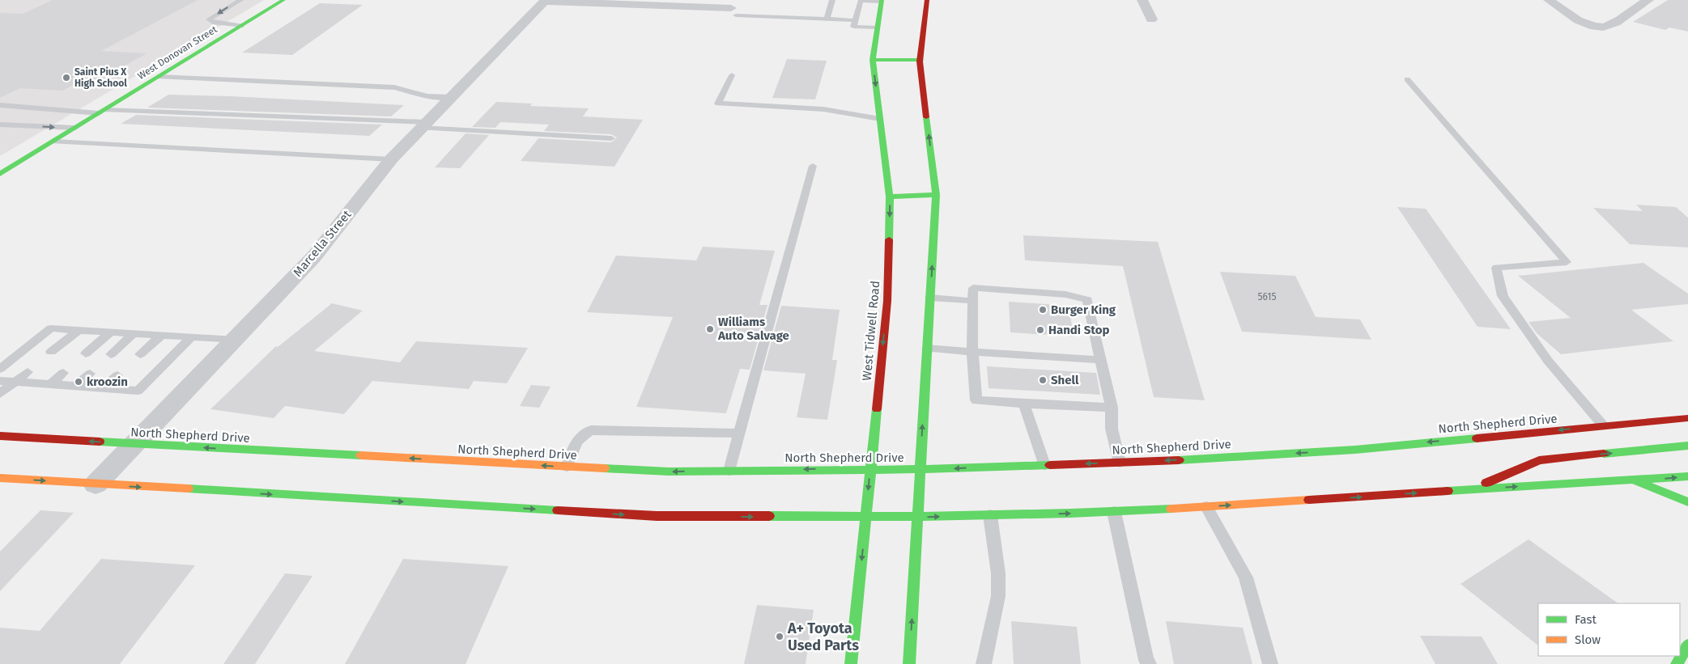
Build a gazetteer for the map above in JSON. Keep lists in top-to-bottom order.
{
  "streets": {
    "main road": ["West Donovan Street", "West Tidwell Road", "North Shepherd Drive"],
    "street": ["Marcella Street"]
  },
  "crossings": [
    ["Marcella Street", "North Shepherd Drive"],
    ["West Tidwell Road", "North Shepherd Drive"]
  ],
  "places": [
    "Saint Pius X High School",
    "Burger King",
    "Williams Auto Salvage",
    "Handi Stop",
    "Shell",
    "kroozin",
    "A+ Toyota Used Parts"
  ],
  "house_numbers": ["5615"],
  "legend": ["Fast", "Slow"]
}
